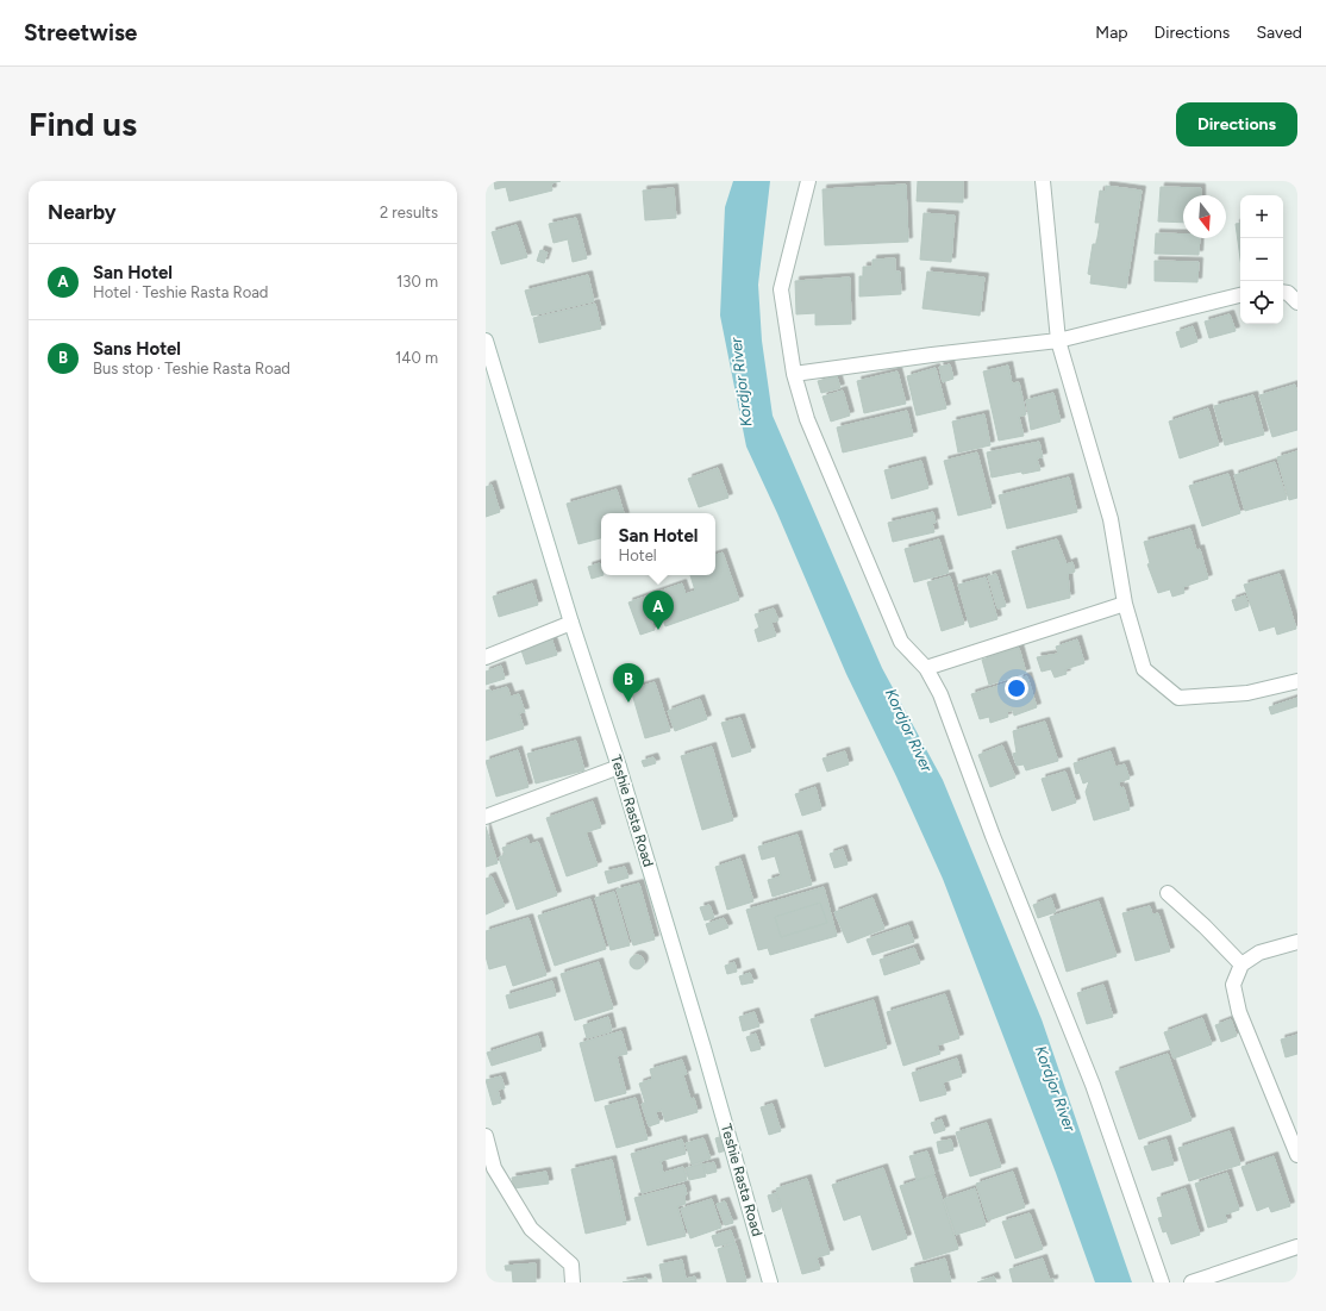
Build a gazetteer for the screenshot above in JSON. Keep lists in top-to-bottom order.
{
  "streets": {
    "street": ["Teshie Rasta Road"]
  },
  "water": ["Kordjor River"],
  "north": "bottom",
  "page": {
    "header": "Streetwise",
    "nav": ["Map", "Directions", "Saved"],
    "buttons": "Directions",
    "title": "Find us",
    "heading": ["Nearby", "2 results"],
    "map_buttons": ["+", "−"],
    "list": [
      {
        "mark": "A",
        "name": "San Hotel",
        "note": "Hotel · Teshie Rasta Road",
        "value": "130 m"
      },
      {
        "mark": "B",
        "name": "Sans Hotel",
        "note": "Bus stop · Teshie Rasta Road",
        "value": "140 m"
      }
    ],
    "popup": ["San Hotel", "Hotel"],
    "pins": ["A", "B"]
  }
}
